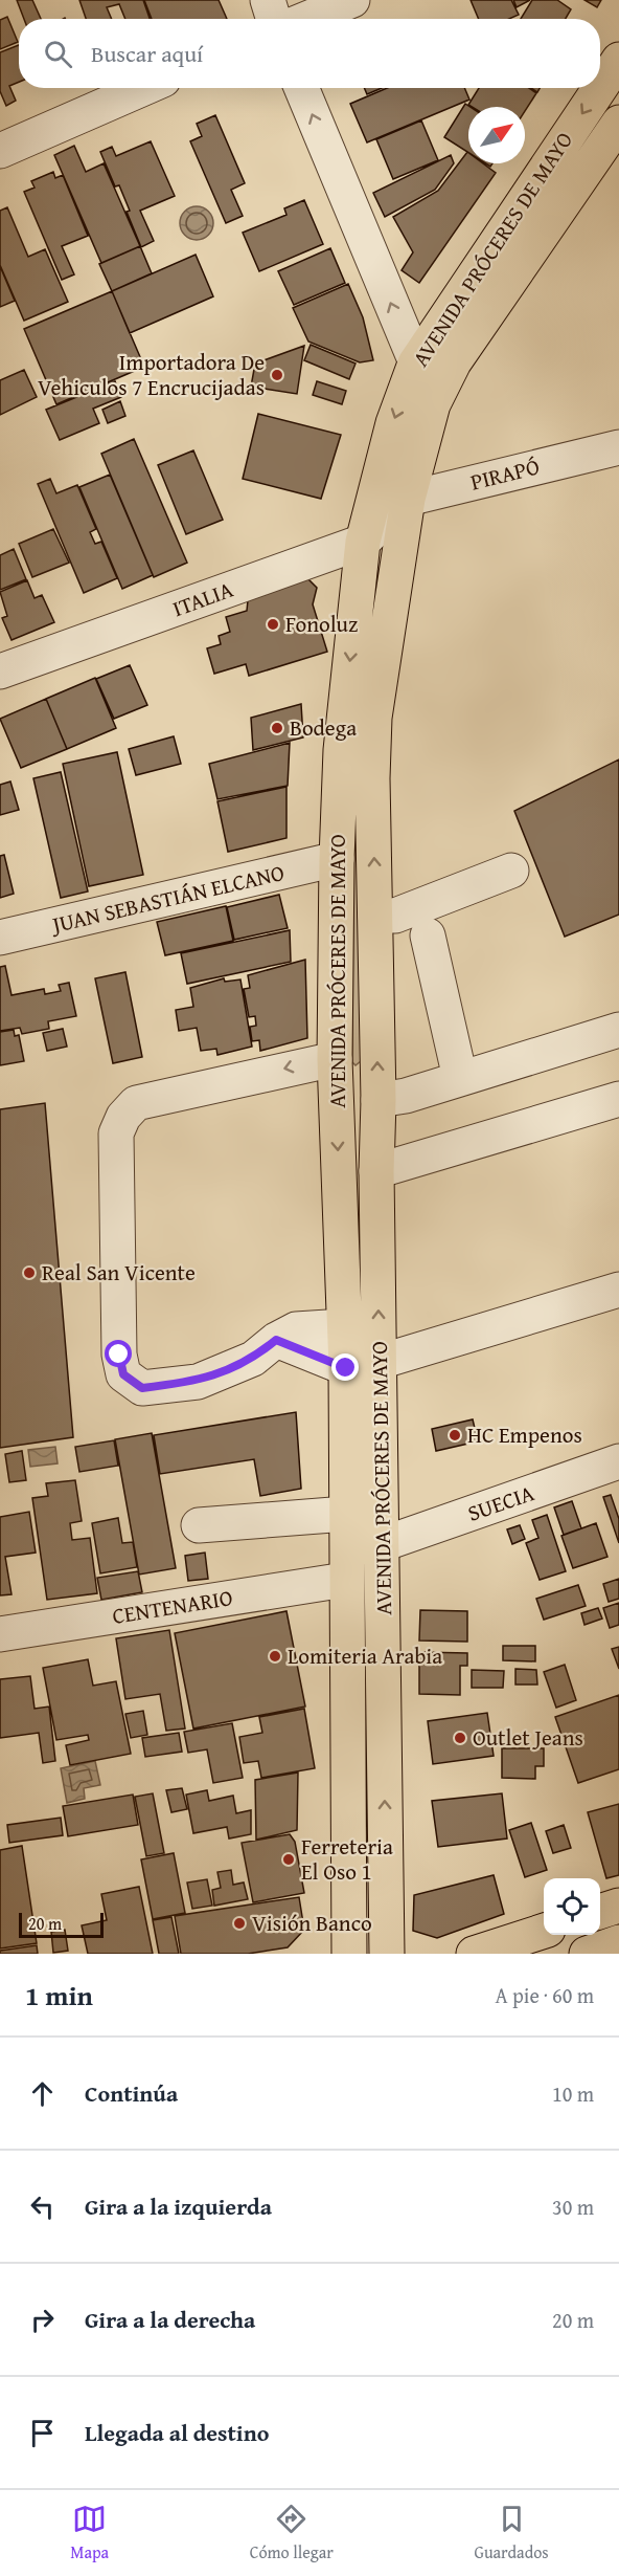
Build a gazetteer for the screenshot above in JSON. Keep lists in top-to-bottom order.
{
  "streets": {
    "main road": ["AVENIDA PRÓCERES DE MAYO"],
    "street": [
      "PIRAPÓ",
      "ITALIA",
      "JUAN SEBASTIÁN ELCANO",
      "SUECIA",
      "CENTENARIO"
    ]
  },
  "crossings": [
    ["AVENIDA PRÓCERES DE MAYO", "PIRAPÓ"],
    ["AVENIDA PRÓCERES DE MAYO", "ITALIA"],
    ["AVENIDA PRÓCERES DE MAYO", "JUAN SEBASTIÁN ELCANO"],
    ["AVENIDA PRÓCERES DE MAYO", "SUECIA"],
    ["AVENIDA PRÓCERES DE MAYO", "CENTENARIO"],
    ["PIRAPÓ", "ITALIA"]
  ],
  "places": [
    "Importadora De Vehiculos 7 Encrucijadas",
    "Fonoluz",
    "Bodega",
    "Real San Vicente",
    "HC Empenos",
    "Lomiteria Arabia",
    "Outlet Jeans",
    "Ferreteria El Oso 1",
    "Visión Banco"
  ],
  "scale_bar": "20 m",
  "north": "top right",
  "page": {
    "search": "Buscar aquí",
    "scale": "20 m",
    "heading": ["1 min", "A pie · 60 m"],
    "list": [
      ["Continúa", "10 m"],
      ["Gira a la izquierda", "30 m"],
      ["Gira a la derecha", "20 m"],
      "Llegada al destino"
    ],
    "nav": ["Mapa", "Cómo llegar", "Guardados"]
  }
}
